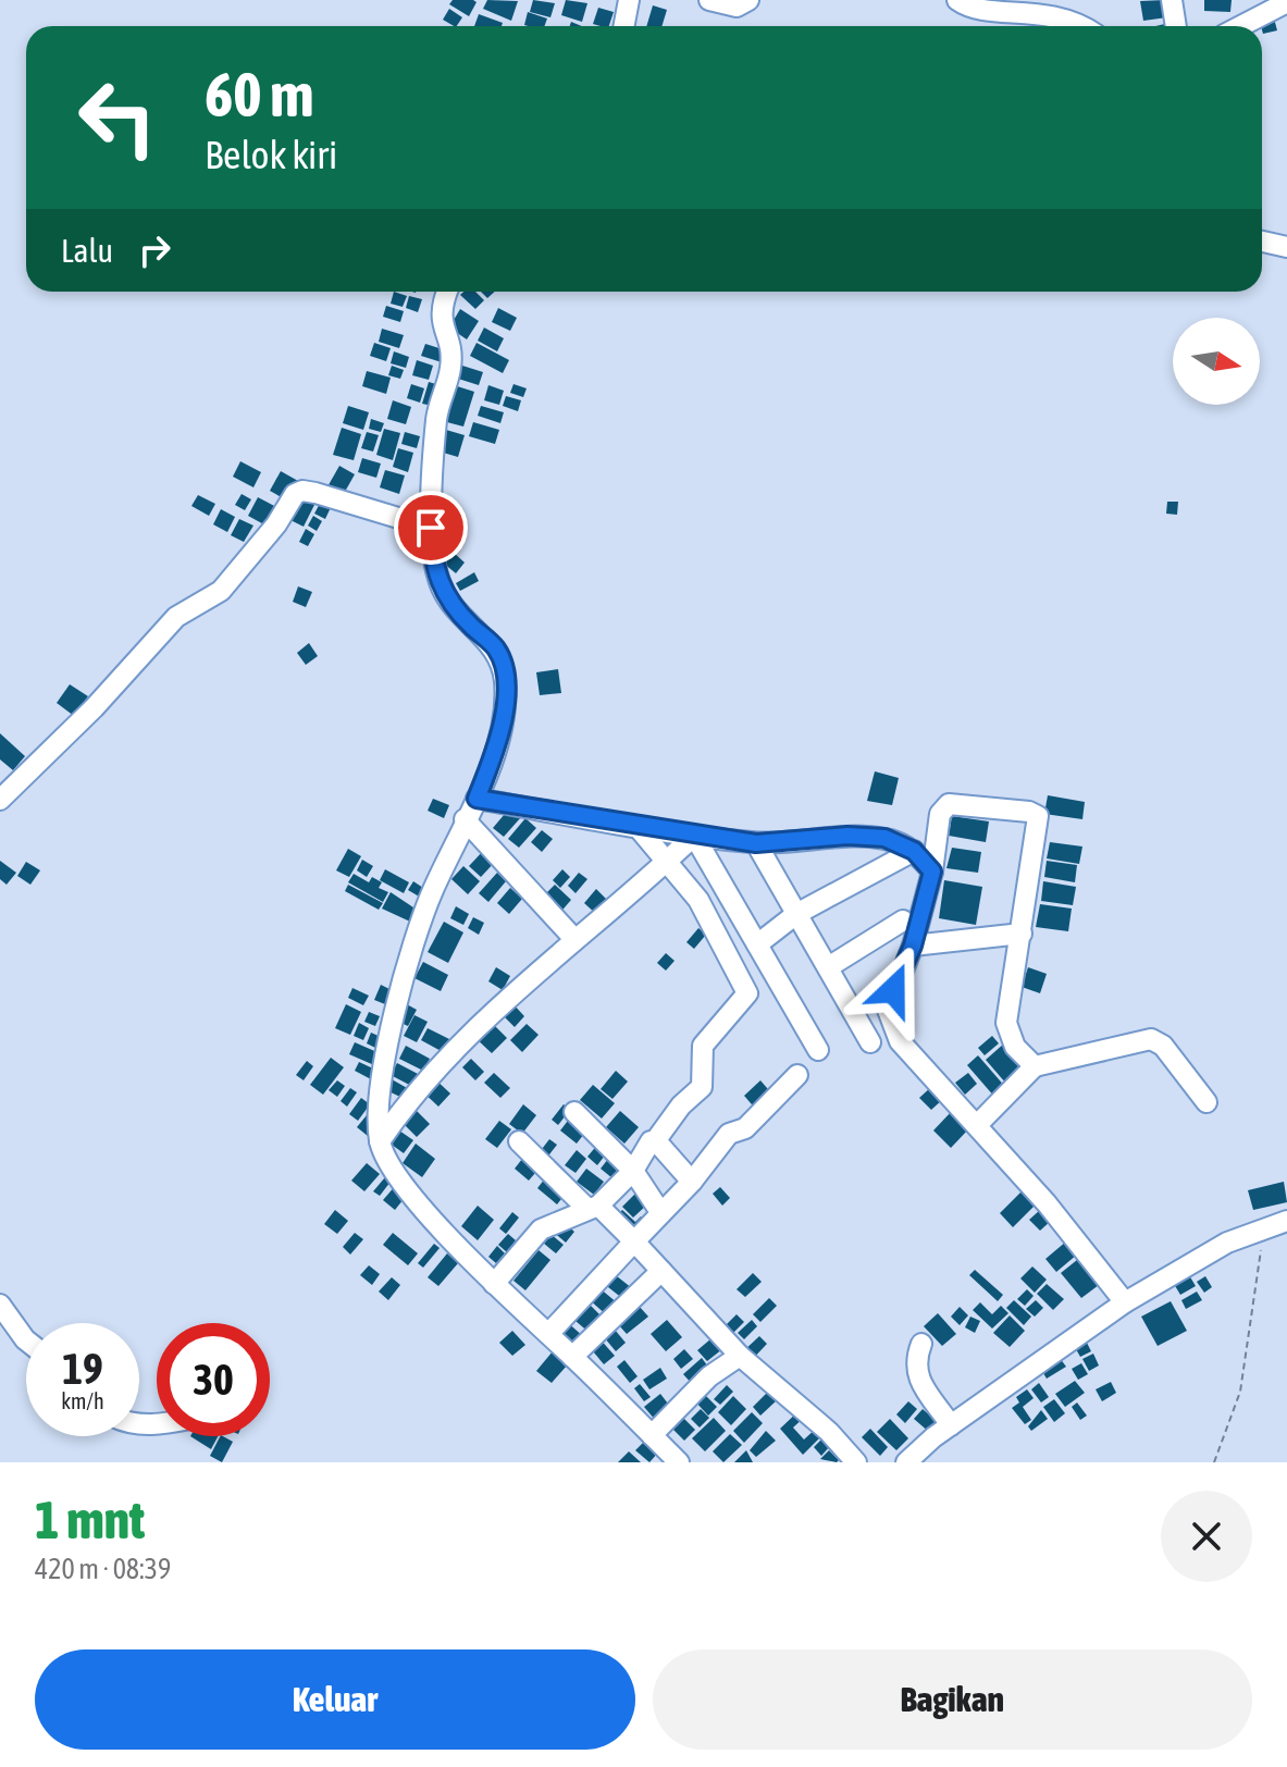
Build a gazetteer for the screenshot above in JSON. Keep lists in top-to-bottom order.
{
  "north": "right",
  "page": {
    "turn": ["60 m", "Belok kiri"],
    "then": "Lalu",
    "speed": "19 km/h",
    "limit": "30",
    "heading": ["1 mnt", "420 m · 08:39"],
    "buttons": ["Keluar", "Bagikan"]
  }
}
